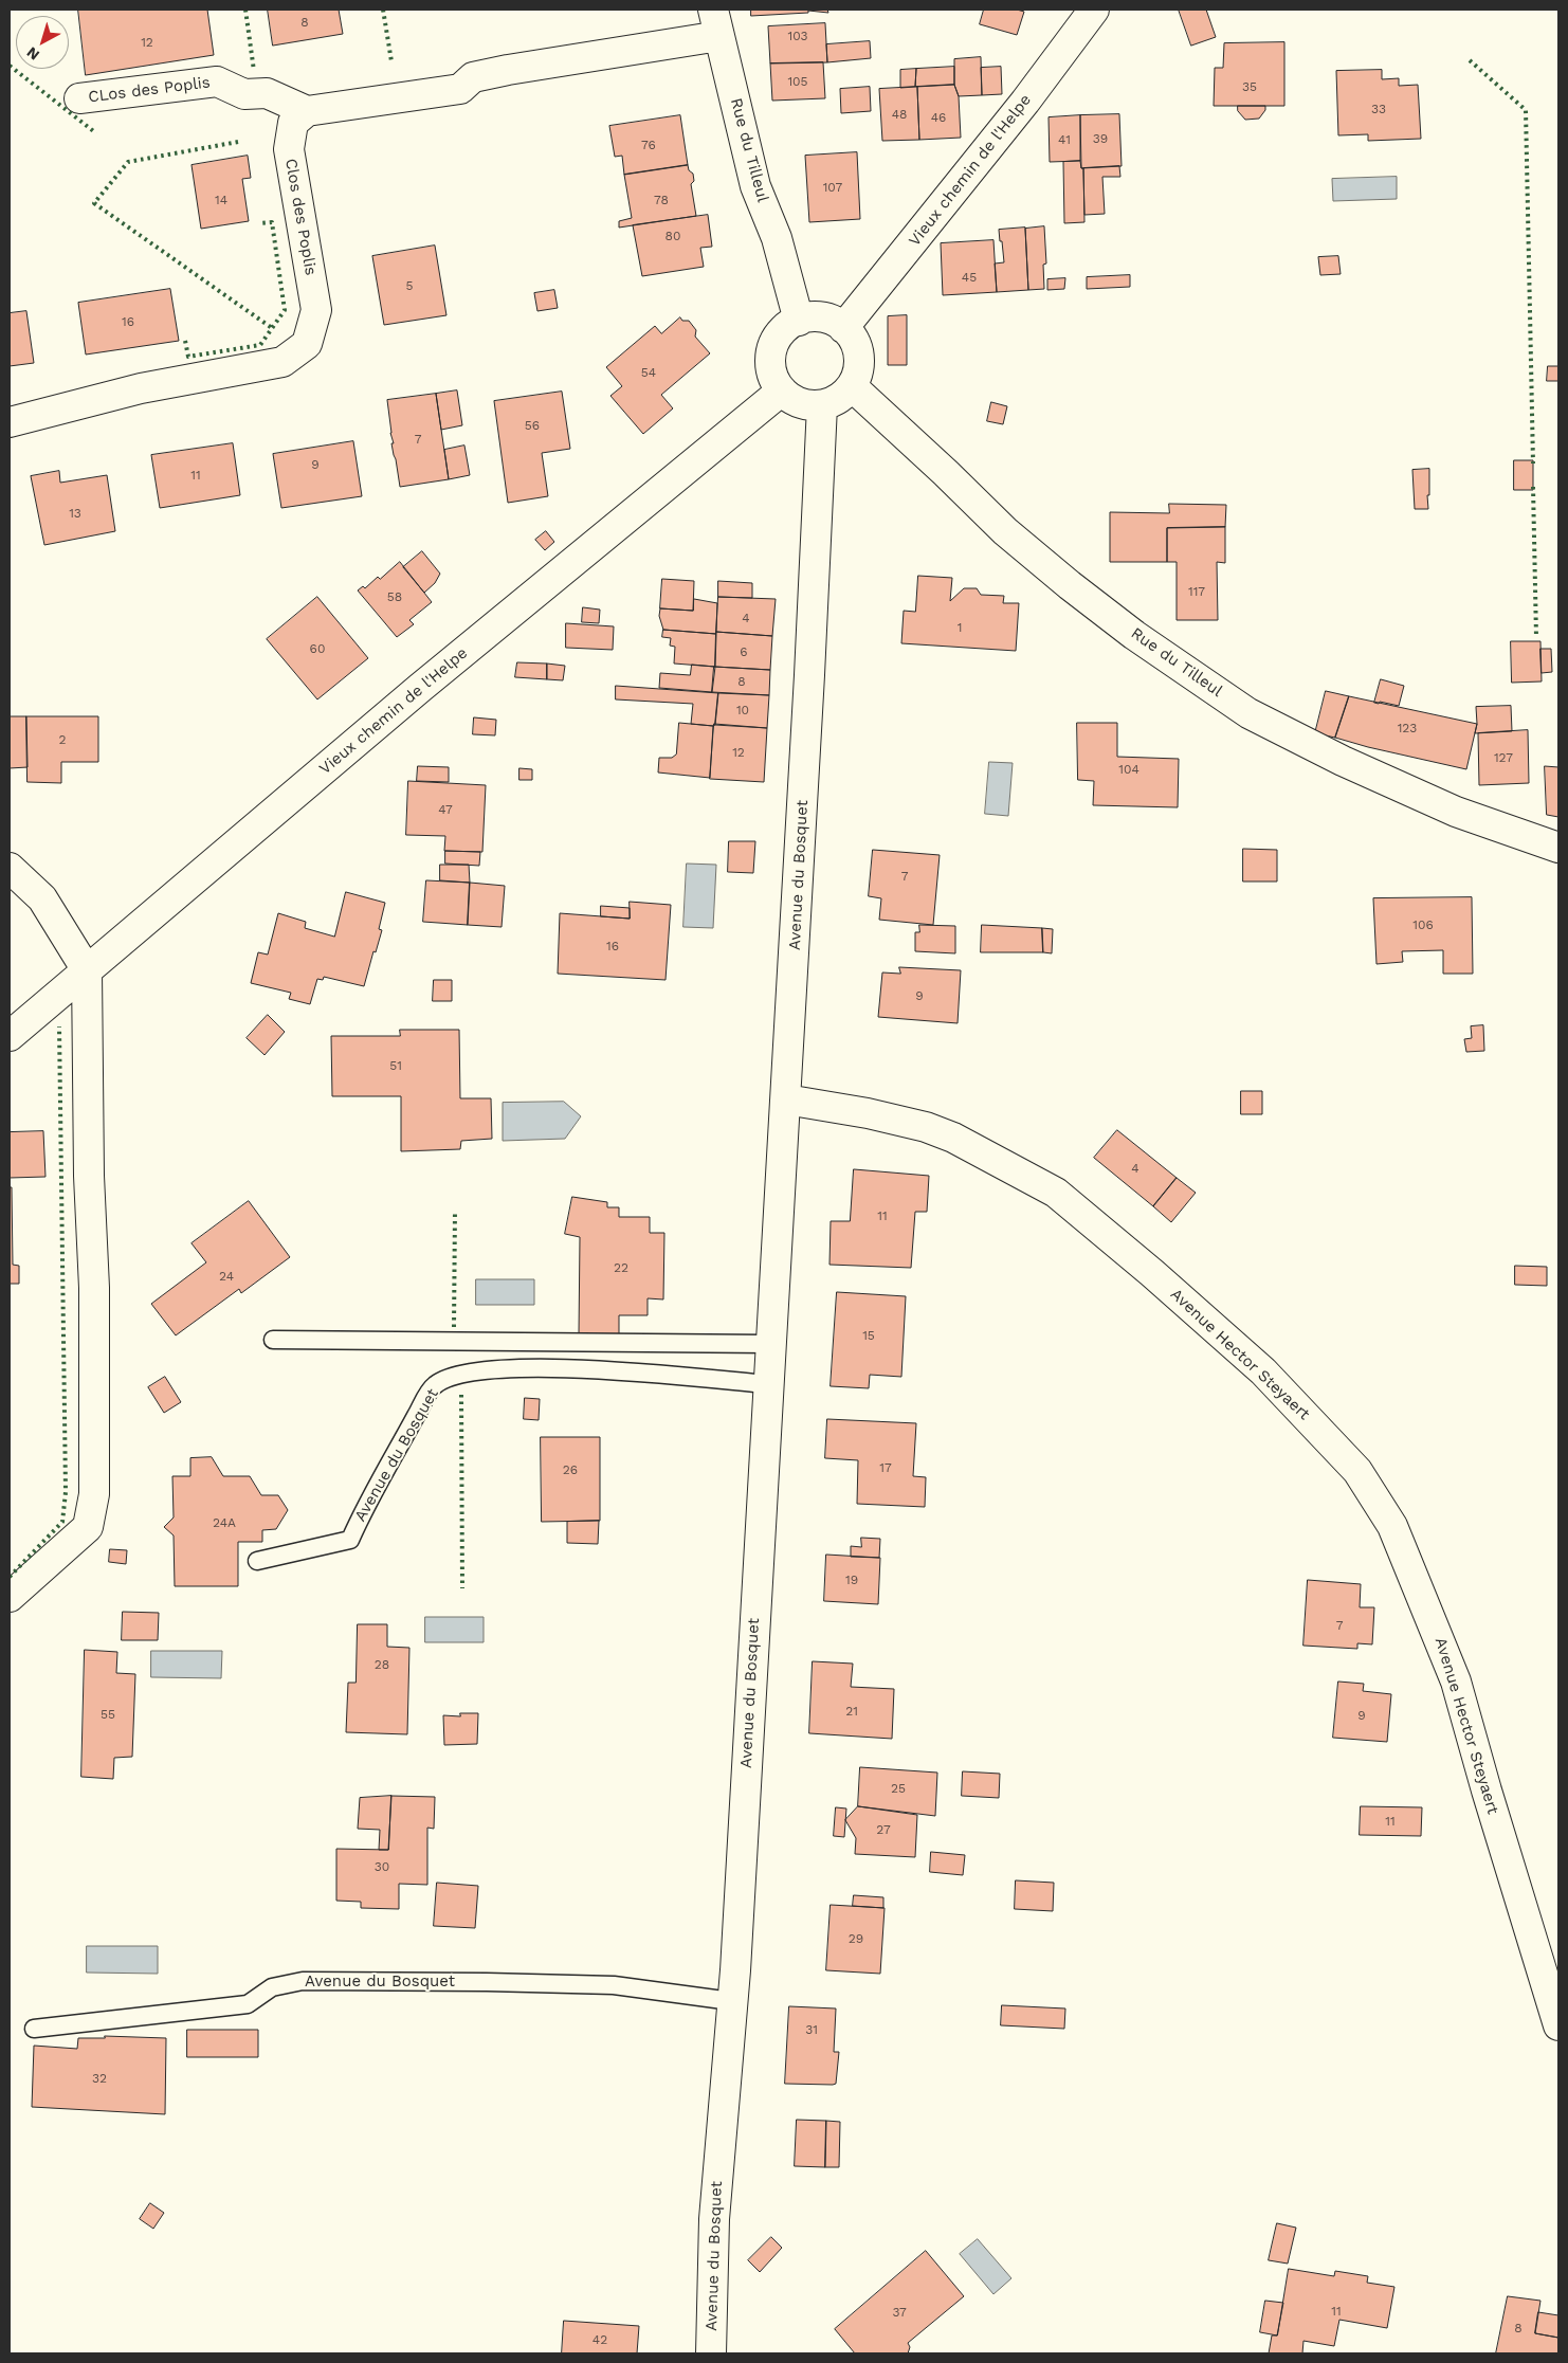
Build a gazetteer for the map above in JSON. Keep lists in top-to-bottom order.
{
  "streets": {
    "street": [
      "CLos des Poplis",
      "Rue du Tilleul",
      "Vieux chemin de l'Helpe",
      "Clos des Poplis",
      "Avenue du Bosquet",
      "Avenue Hector Steyaert"
    ]
  },
  "crossings": [
    ["CLos des Poplis", "Clos des Poplis"],
    ["Rue du Tilleul", "Vieux chemin de l'Helpe"],
    ["Rue du Tilleul", "Avenue du Bosquet"],
    ["Vieux chemin de l'Helpe", "Avenue du Bosquet"],
    ["Avenue du Bosquet", "Avenue Hector Steyaert"]
  ],
  "house_numbers": [
    "8",
    "103",
    "12",
    "105",
    "35",
    "33",
    "48",
    "46",
    "39",
    "41",
    "76",
    "107",
    "14",
    "78",
    "80",
    "45",
    "5",
    "16",
    "54",
    "56",
    "7",
    "9",
    "11",
    "13",
    "117",
    "58",
    "4",
    "1",
    "60",
    "6",
    "8",
    "10",
    "123",
    "2",
    "12",
    "127",
    "104",
    "47",
    "7",
    "106",
    "16",
    "9",
    "51",
    "4",
    "11",
    "22",
    "24",
    "15",
    "17",
    "26",
    "24A",
    "19",
    "7",
    "28",
    "21",
    "55",
    "9",
    "25",
    "11",
    "27",
    "30",
    "29",
    "31",
    "32",
    "11",
    "37",
    "8",
    "42"
  ],
  "north": "bottom left"
}
